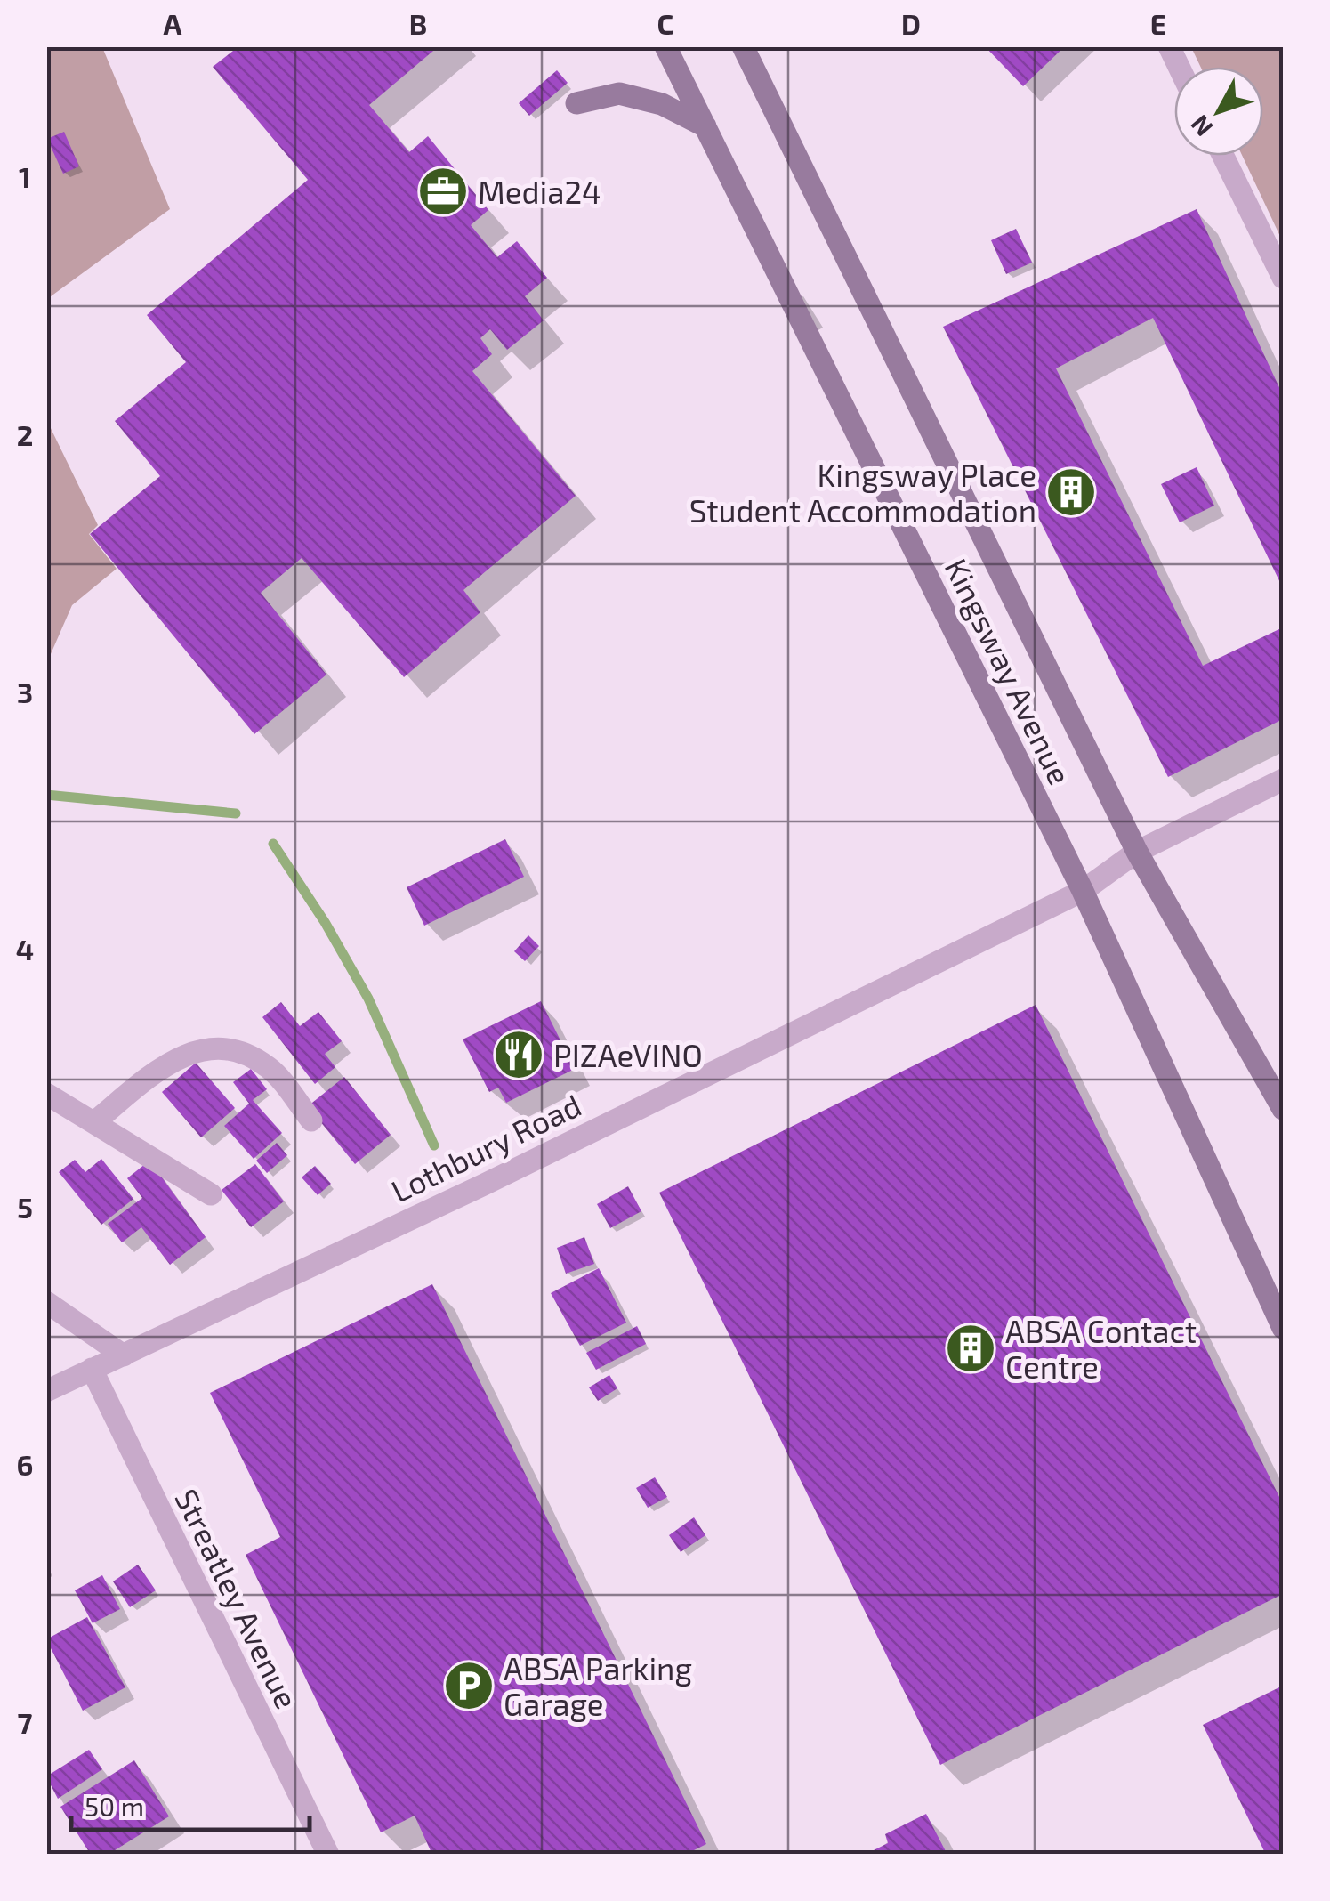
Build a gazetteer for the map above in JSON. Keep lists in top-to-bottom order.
{
  "streets": {
    "main road": ["Kingsway Avenue"],
    "street": ["Lothbury Road", "Streatley Avenue"]
  },
  "crossings": [
    ["Kingsway Avenue", "Lothbury Road"],
    ["Lothbury Road", "Streatley Avenue"]
  ],
  "places": {
    "office": ["Media24"],
    "building": ["Kingsway Place Student Accommodation", "ABSA Contact Centre"],
    "restaurant": ["PIZAeVINO"],
    "parking": ["ABSA Parking Garage"]
  },
  "scale_bar": "50 m",
  "north": "bottom left",
  "grid": {
    "columns": [
      "A",
      "B",
      "C",
      "D",
      "E"
    ],
    "rows": [
      "1",
      "2",
      "3",
      "4",
      "5",
      "6",
      "7"
    ]
  }
}
